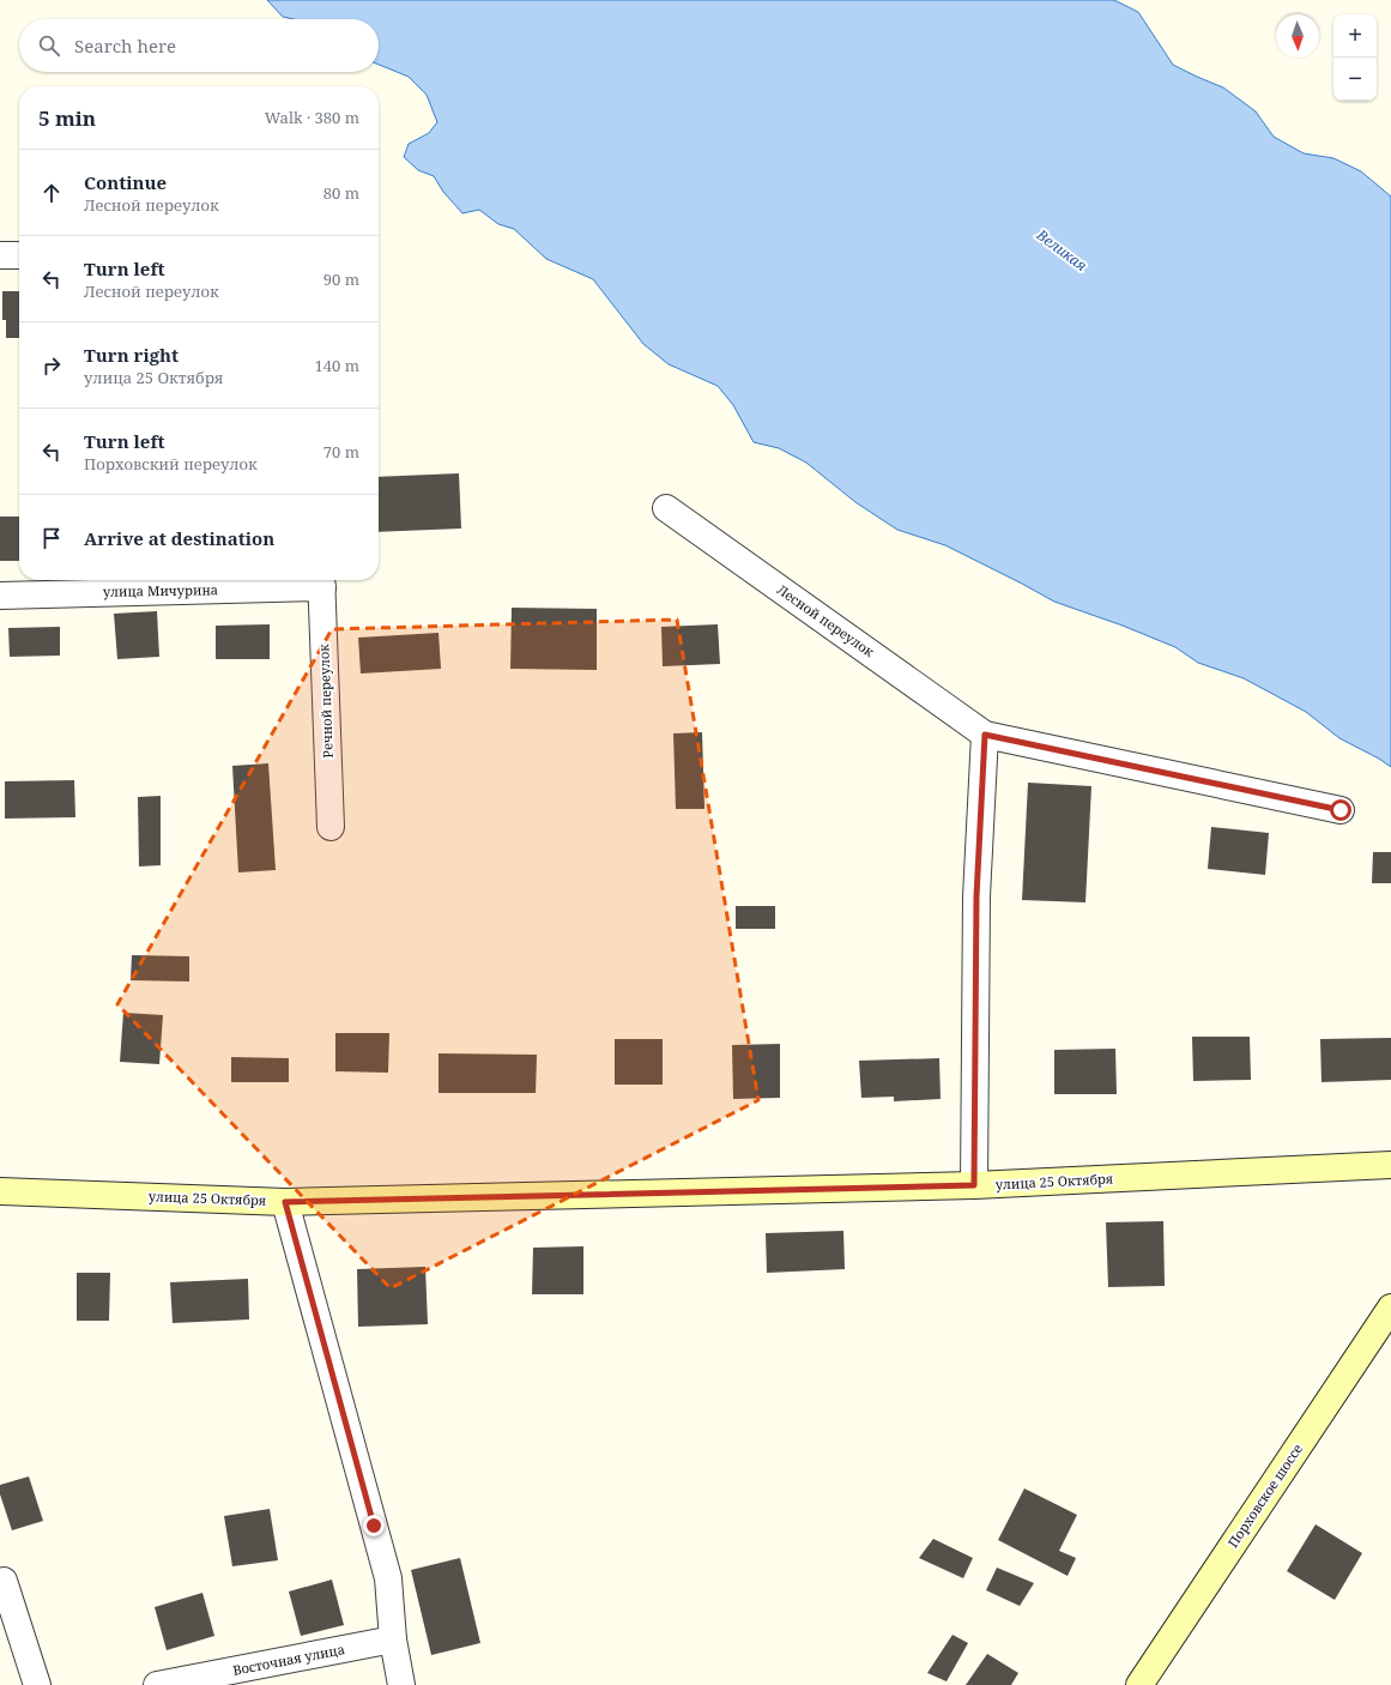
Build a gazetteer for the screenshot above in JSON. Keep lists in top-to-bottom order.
{
  "streets": {
    "main road": ["улица 25 Октября", "Порховское шоссе"],
    "street": [
      "улица Мичурина",
      "Лесной переулок",
      "Речной переулок",
      "Восточная улица"
    ]
  },
  "crossings": [
    ["улица Мичурина", "Речной переулок"]
  ],
  "water": ["Великая"],
  "north": "bottom",
  "page": {
    "map_buttons": ["+", "−"],
    "search": "Search here",
    "heading": ["5 min", "Walk · 380 m"],
    "list": [
      ["Continue", "Лесной переулок", "80 m"],
      ["Turn left", "Лесной переулок", "90 m"],
      ["Turn right", "улица 25 Октября", "140 m"],
      ["Turn left", "Порховский переулок", "70 m"],
      "Arrive at destination"
    ]
  }
}
